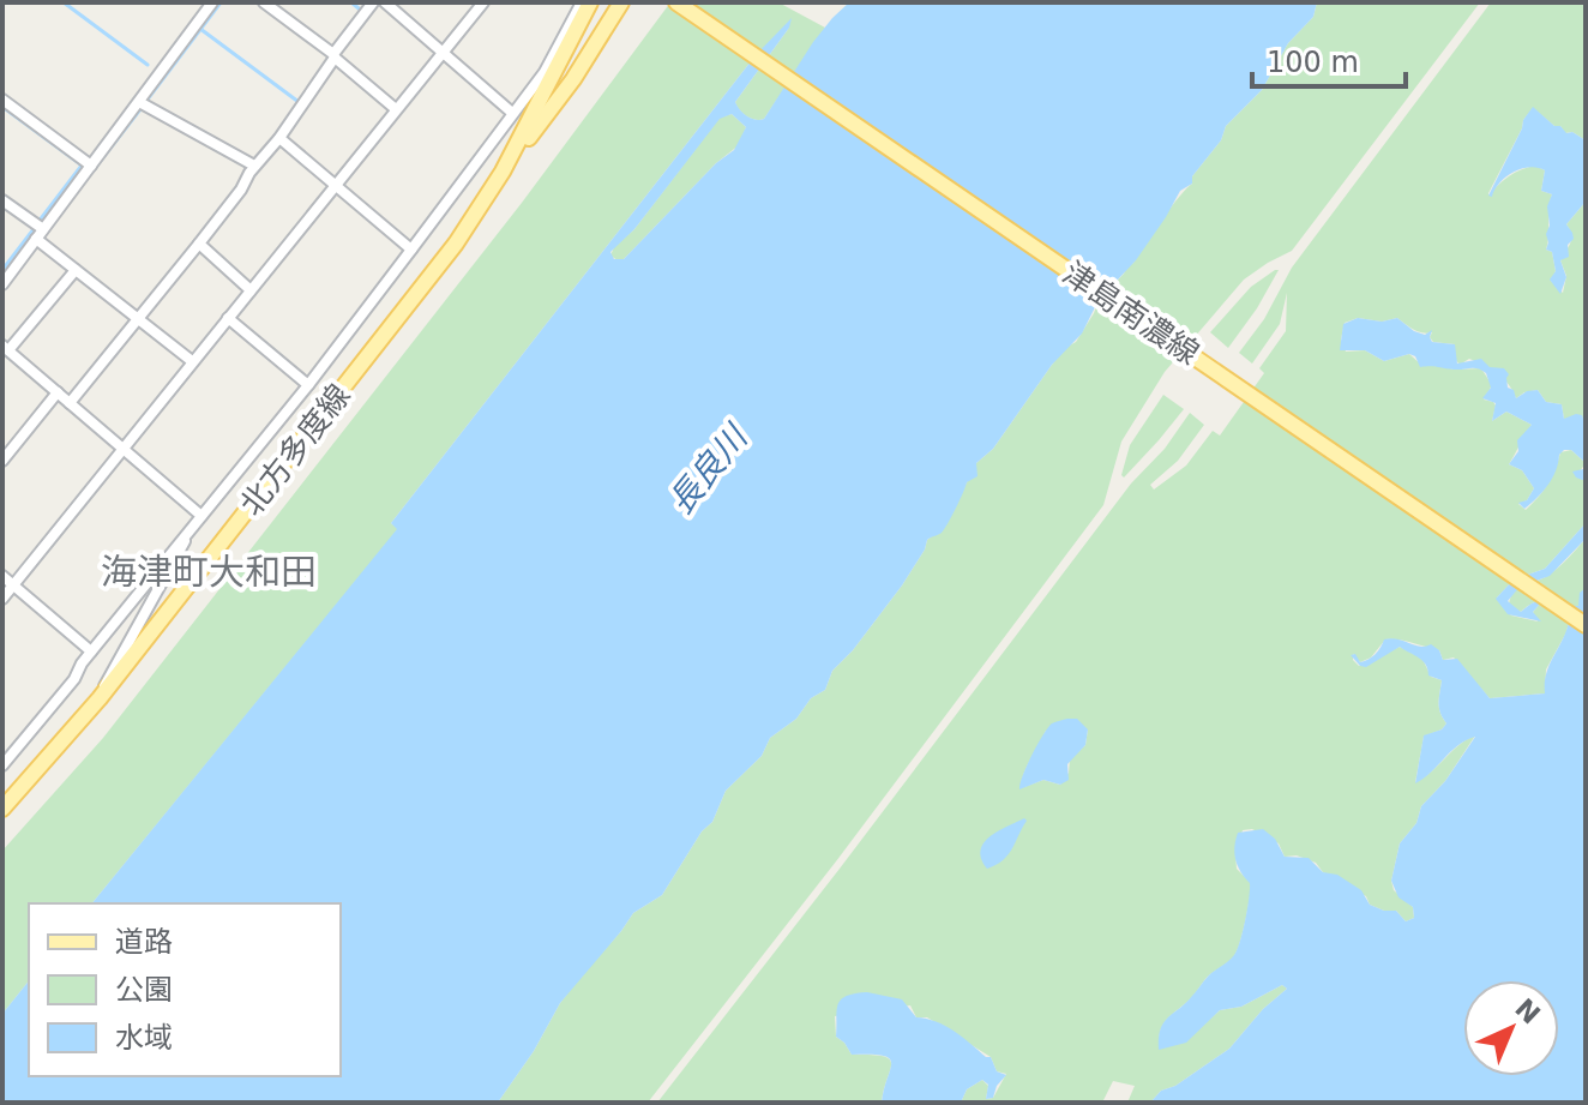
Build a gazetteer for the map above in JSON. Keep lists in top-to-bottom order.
{
  "streets": {
    "main road": ["津島南濃線", "北方多度線"]
  },
  "districts": ["海津町大和田"],
  "water": ["長良川"],
  "legend": ["道路", "公園", "水域"],
  "scale_bar": "100 m",
  "north": "top right"
}
